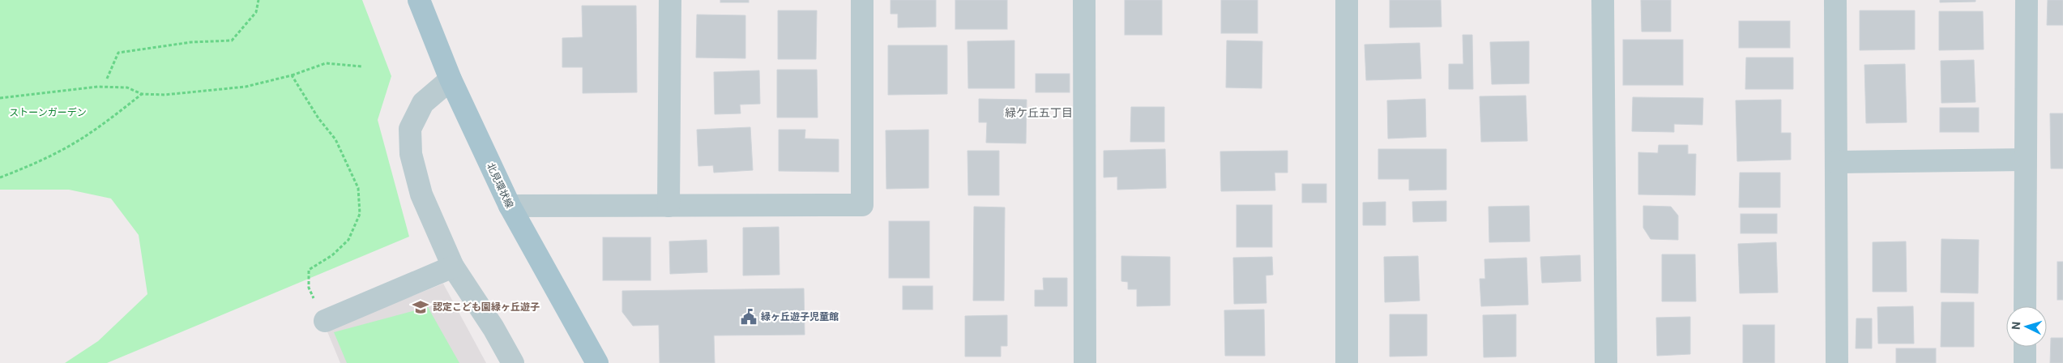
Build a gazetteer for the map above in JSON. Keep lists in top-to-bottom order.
{
  "streets": {
    "main road": ["北見環状線"]
  },
  "districts": ["緑ケ丘五丁目"],
  "parks": ["ストーンガーデン"],
  "places": {
    "school or university": ["認定こども園緑ヶ丘遊子"],
    "public building": ["緑ヶ丘遊子児童館"]
  },
  "north": "left"
}
